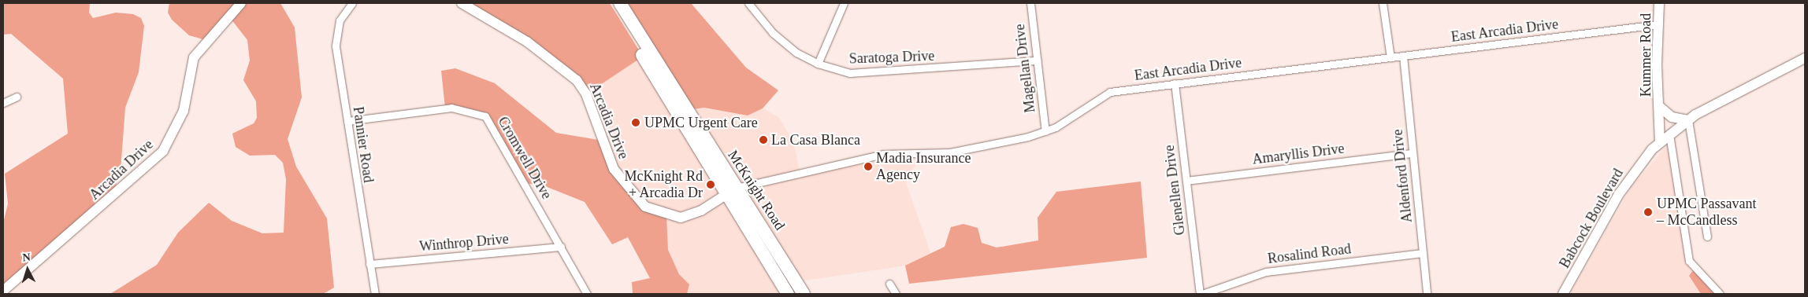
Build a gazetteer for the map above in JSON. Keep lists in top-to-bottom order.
{
  "streets": {
    "highway": ["McKnight Road"],
    "street": [
      "East Arcadia Drive",
      "Kummer Road",
      "Saratoga Drive",
      "Magellan Drive",
      "Arcadia Drive",
      "Pannier Road",
      "Amaryllis Drive",
      "Cromwell Drive",
      "Aldenford Drive",
      "Glenellen Drive",
      "Babcock Boulevard",
      "Winthrop Drive",
      "Rosalind Road"
    ]
  },
  "crossings": [
    ["East Arcadia Drive", "Kummer Road"],
    ["East Arcadia Drive", "Magellan Drive"],
    ["East Arcadia Drive", "Arcadia Drive"],
    ["East Arcadia Drive", "Aldenford Drive"],
    ["East Arcadia Drive", "McKnight Road"],
    ["East Arcadia Drive", "Glenellen Drive"],
    ["Kummer Road", "Babcock Boulevard"],
    ["Saratoga Drive", "Magellan Drive"],
    ["Arcadia Drive", "McKnight Road"],
    ["Pannier Road", "Cromwell Drive"],
    ["Pannier Road", "Winthrop Drive"],
    ["Amaryllis Drive", "Aldenford Drive"],
    ["Amaryllis Drive", "Glenellen Drive"],
    ["Cromwell Drive", "Winthrop Drive"],
    ["Aldenford Drive", "Rosalind Road"],
    ["Glenellen Drive", "Rosalind Road"]
  ],
  "places": [
    "UPMC Urgent Care",
    "La Casa Blanca",
    "Madia Insurance Agency",
    "McKnight Rd + Arcadia Dr",
    "UPMC Passavant – McCandless"
  ],
  "north": "top"
}
